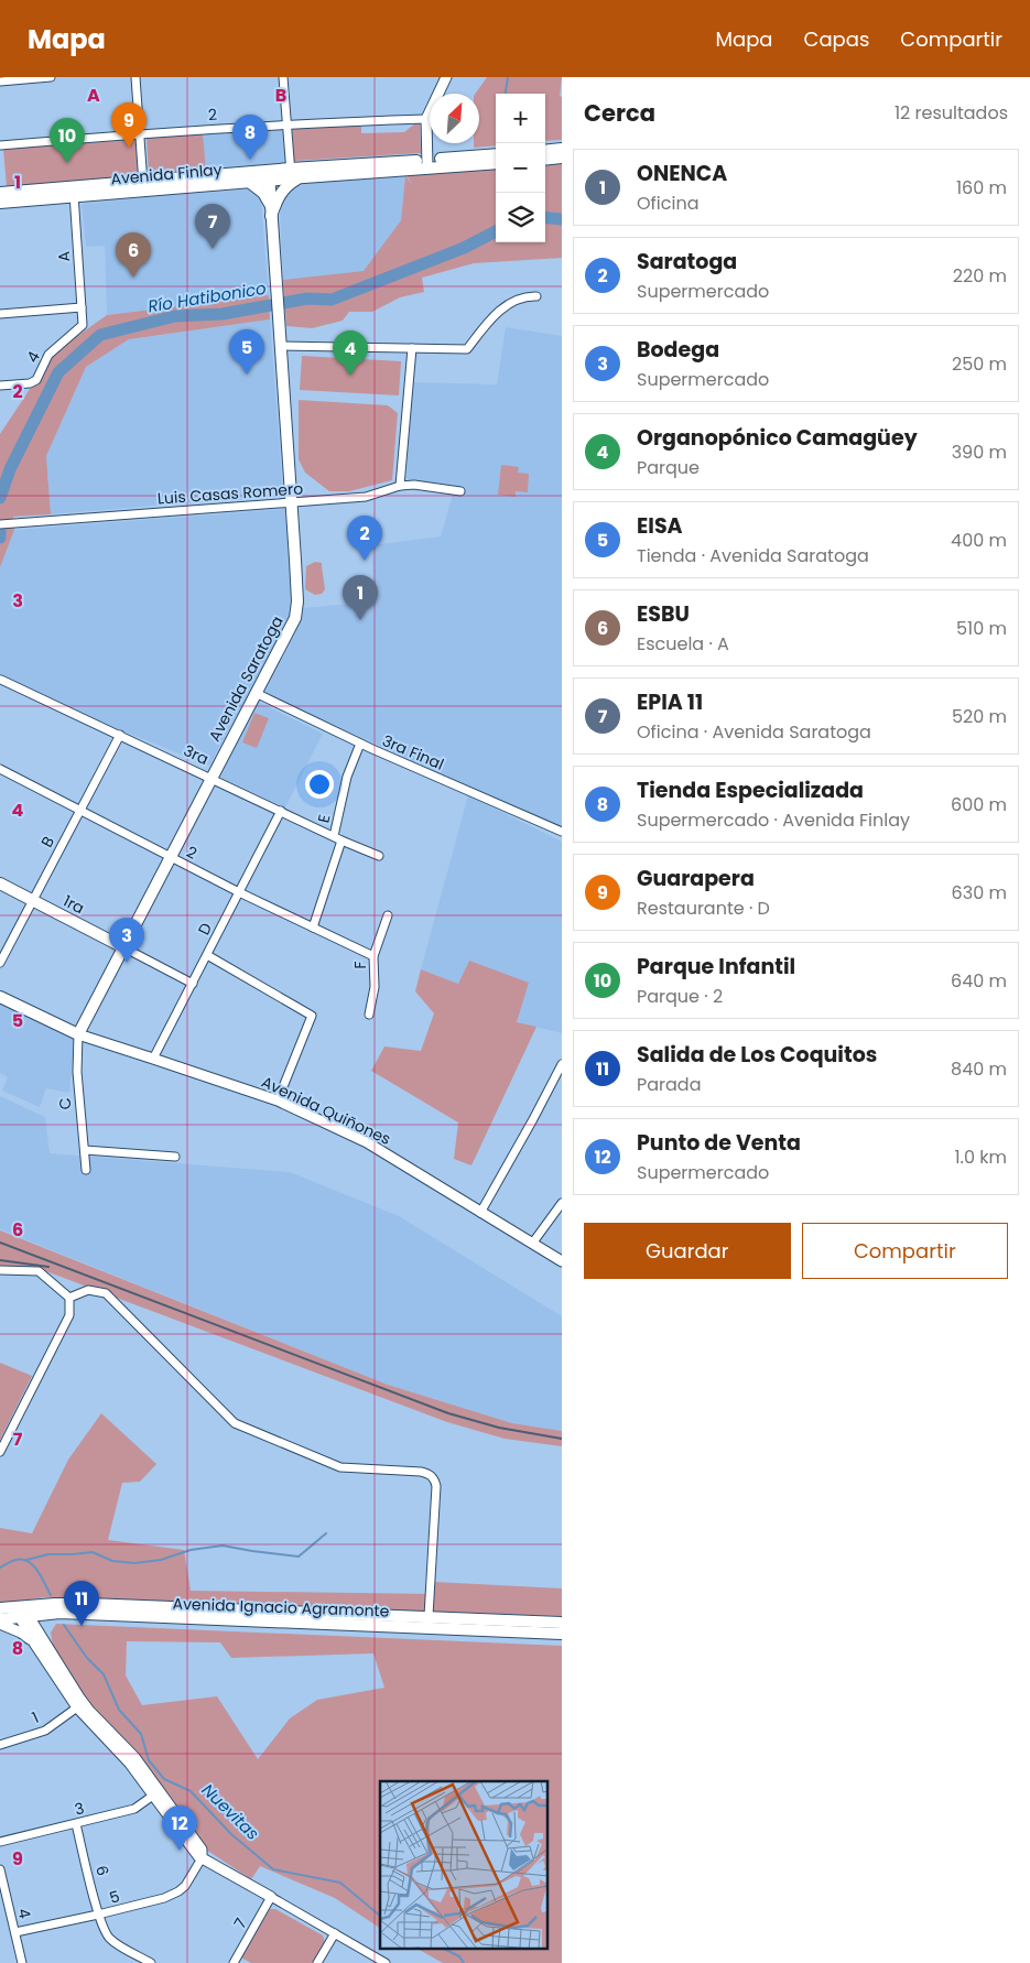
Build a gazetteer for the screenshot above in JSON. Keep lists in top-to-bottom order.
{
  "streets": {
    "main road": [
      "Avenida Finlay",
      "Avenida Saratoga",
      "1ra",
      "Avenida Quiñones",
      "Avenida Ignacio Agramonte"
    ],
    "street": [
      "2",
      "A",
      "4",
      "Luis Casas Romero",
      "3ra Final",
      "3ra",
      "E",
      "B",
      "D",
      "F",
      "C",
      "1",
      "3",
      "6",
      "5",
      "7"
    ]
  },
  "crossings": [
    ["2", "Avenida Saratoga"],
    ["2", "E"],
    ["2", "B"],
    ["2", "D"],
    ["2", "F"],
    ["Avenida Finlay", "A"],
    ["Avenida Finlay", "Avenida Saratoga"],
    ["A", "4"],
    ["4", "5"],
    ["Luis Casas Romero", "Avenida Saratoga"],
    ["Avenida Saratoga", "3ra Final"],
    ["Avenida Saratoga", "3ra"],
    ["Avenida Saratoga", "1ra"],
    ["Avenida Saratoga", "C"],
    ["Avenida Saratoga", "Avenida Quiñones"],
    ["3ra Final", "E"],
    ["3ra", "E"],
    ["3ra", "B"],
    ["3ra", "D"],
    ["B", "1ra"],
    ["1ra", "D"],
    ["D", "Avenida Quiñones"],
    ["C", "Avenida Quiñones"],
    ["3", "6"],
    ["6", "5"]
  ],
  "water": ["Río Hatibonico", "Nuevitas"],
  "north": "top right",
  "page": {
    "header": "Mapa",
    "nav": ["Mapa", "Capas", "Compartir"],
    "heading": ["Cerca", "12 resultados"],
    "map_buttons": ["+", "−"],
    "pins": [
      "9",
      "8",
      "10",
      "7",
      "6",
      "5",
      "4",
      "2",
      "1",
      "3",
      "11",
      "12"
    ],
    "list": [
      {
        "mark": "1",
        "name": "ONENCA",
        "note": "Oficina",
        "value": "160 m"
      },
      {
        "mark": "2",
        "name": "Saratoga",
        "note": "Supermercado",
        "value": "220 m"
      },
      {
        "mark": "3",
        "name": "Bodega",
        "note": "Supermercado",
        "value": "250 m"
      },
      {
        "mark": "4",
        "name": "Organopónico Camagüey",
        "note": "Parque",
        "value": "390 m"
      },
      {
        "mark": "5",
        "name": "EISA",
        "note": "Tienda · Avenida Saratoga",
        "value": "400 m"
      },
      {
        "mark": "6",
        "name": "ESBU",
        "note": "Escuela · A",
        "value": "510 m"
      },
      {
        "mark": "7",
        "name": "EPIA 11",
        "note": "Oficina · Avenida Saratoga",
        "value": "520 m"
      },
      {
        "mark": "8",
        "name": "Tienda Especializada",
        "note": "Supermercado · Avenida Finlay",
        "value": "600 m"
      },
      {
        "mark": "9",
        "name": "Guarapera",
        "note": "Restaurante · D",
        "value": "630 m"
      },
      {
        "mark": "10",
        "name": "Parque Infantil",
        "note": "Parque · 2",
        "value": "640 m"
      },
      {
        "mark": "11",
        "name": "Salida de Los Coquitos",
        "note": "Parada",
        "value": "840 m"
      },
      {
        "mark": "12",
        "name": "Punto de Venta",
        "note": "Supermercado",
        "value": "1.0 km"
      }
    ],
    "buttons": ["Guardar", "Compartir"]
  },
  "grid": {
    "columns": ["A", "B"],
    "rows": [
      "1",
      "2",
      "3",
      "4",
      "5",
      "6",
      "7",
      "8",
      "9"
    ]
  }
}
